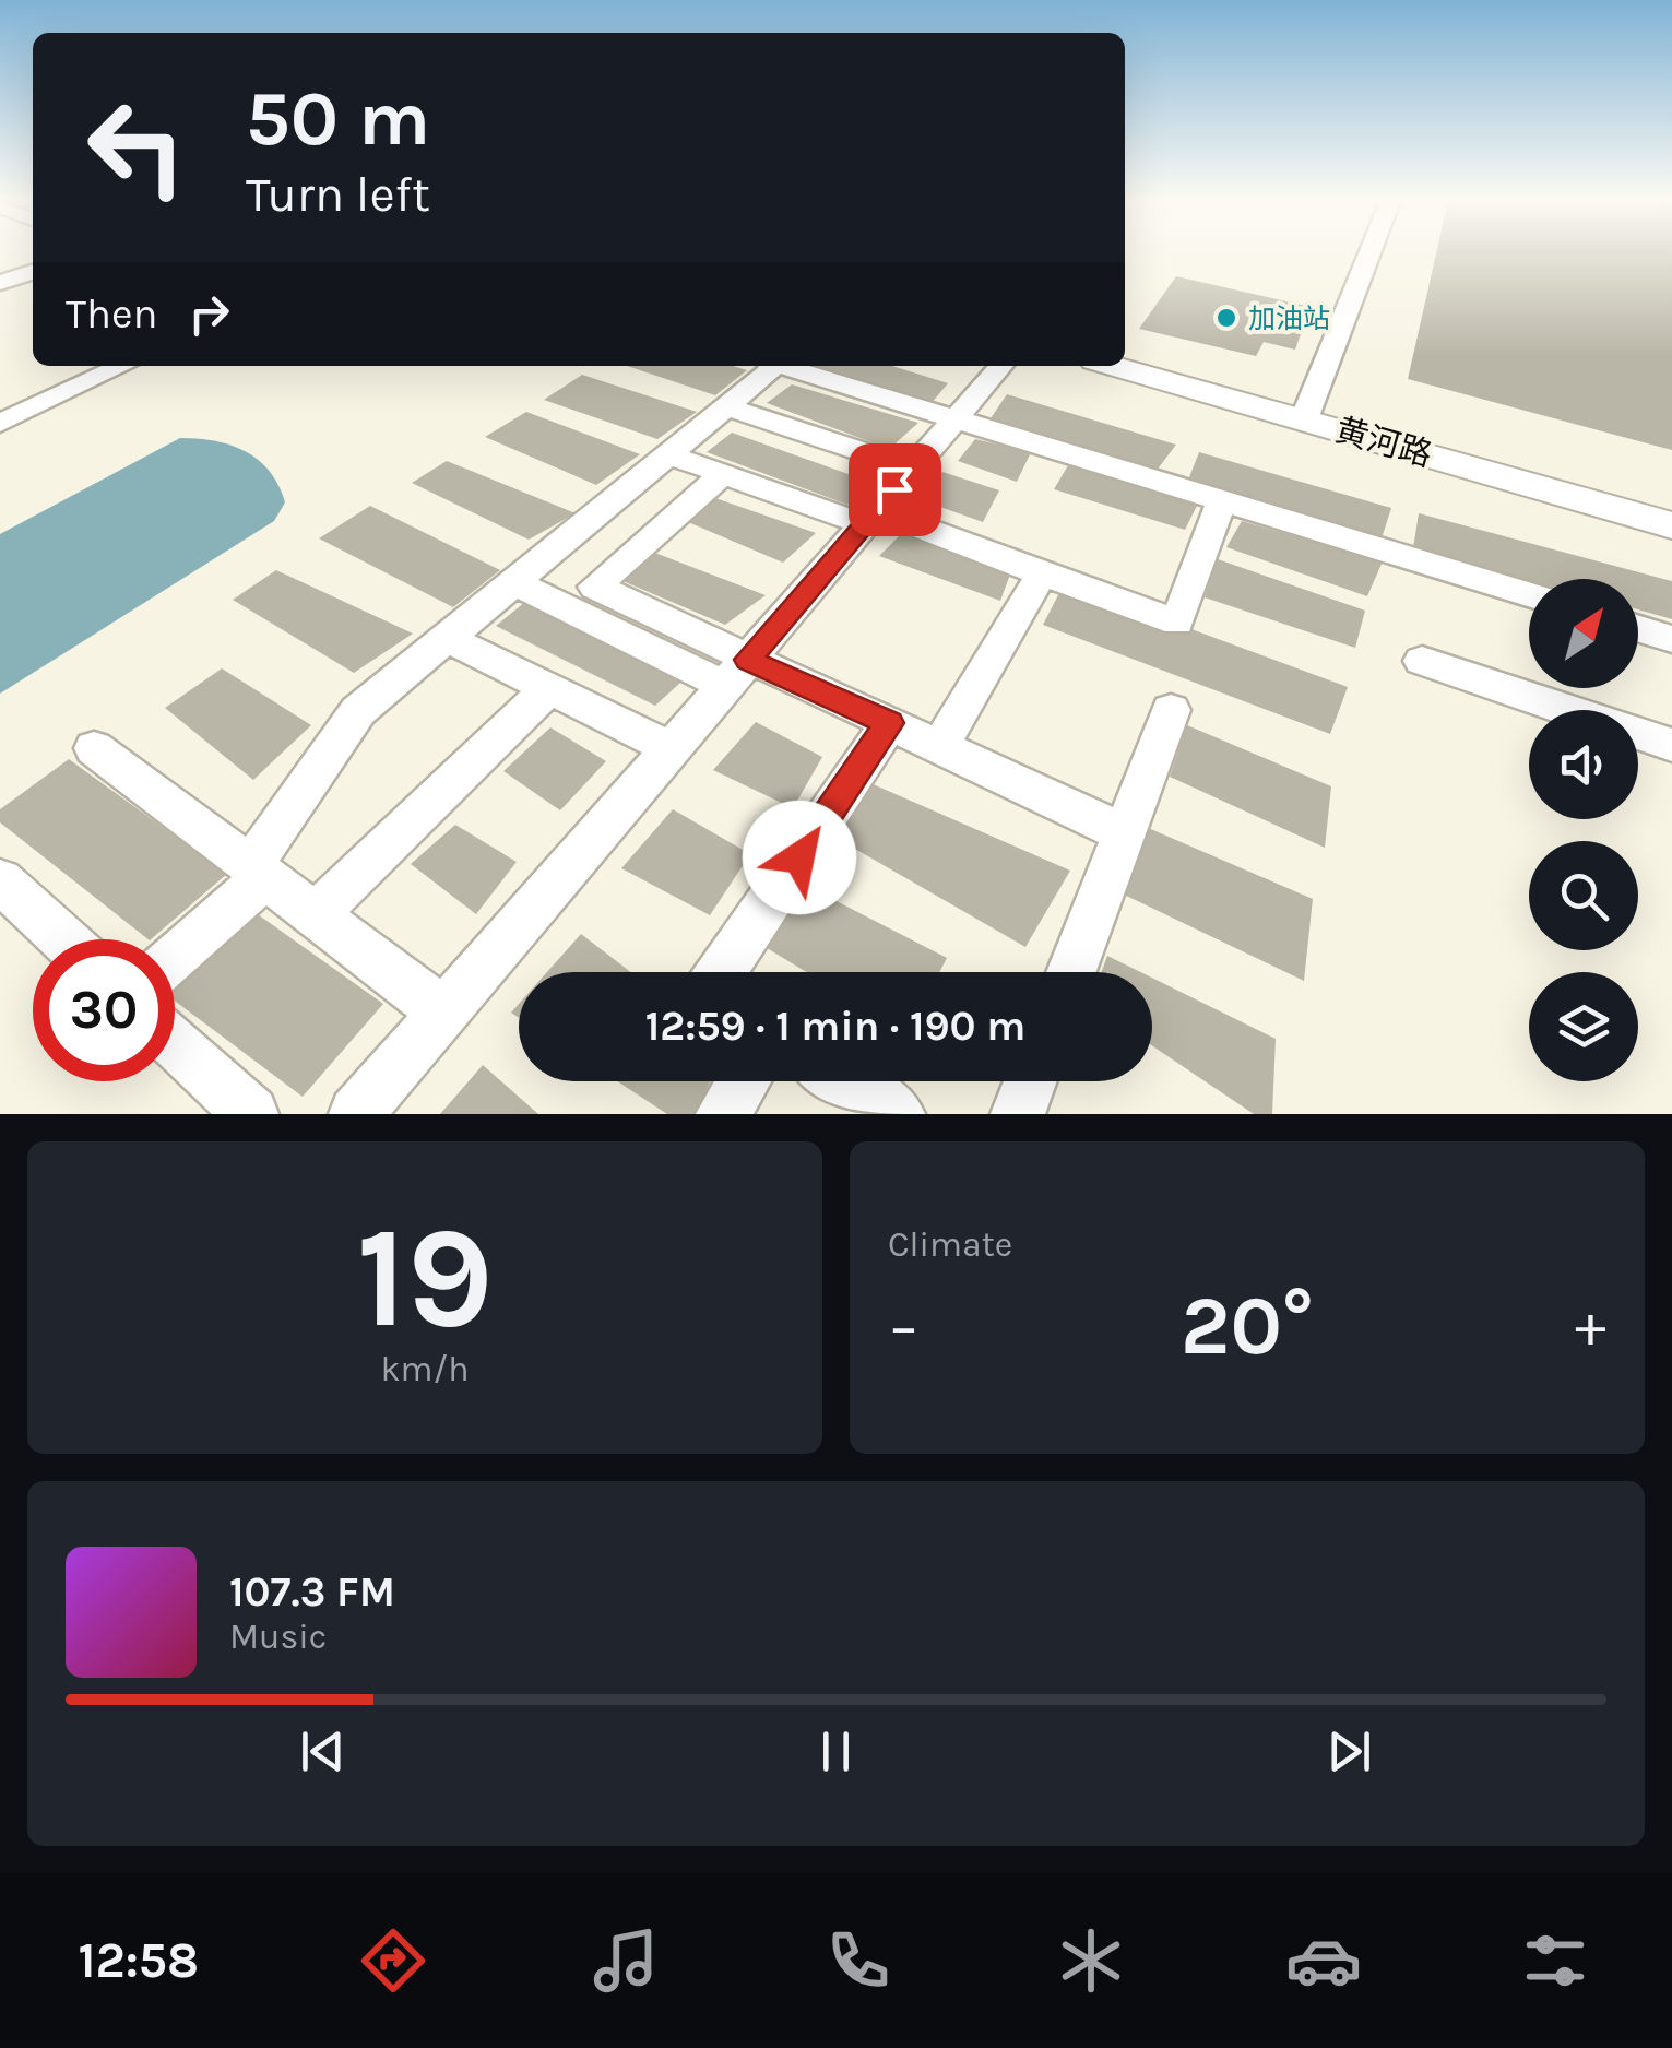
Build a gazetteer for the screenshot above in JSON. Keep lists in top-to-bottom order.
{
  "streets": {
    "main road": ["黄河路"]
  },
  "places": ["加油站"],
  "north": "top right",
  "page": {
    "turn": ["50 m", "Turn left"],
    "then": "Then",
    "limit": "30",
    "trip": "12:59 · 1 min · 190 m",
    "tile": [
      ["19", "km/h"],
      "Climate"
    ],
    "heat": ["−", "20°", "+"],
    "song": ["107.3 FM", "Music"],
    "tabs": "12:58"
  }
}
